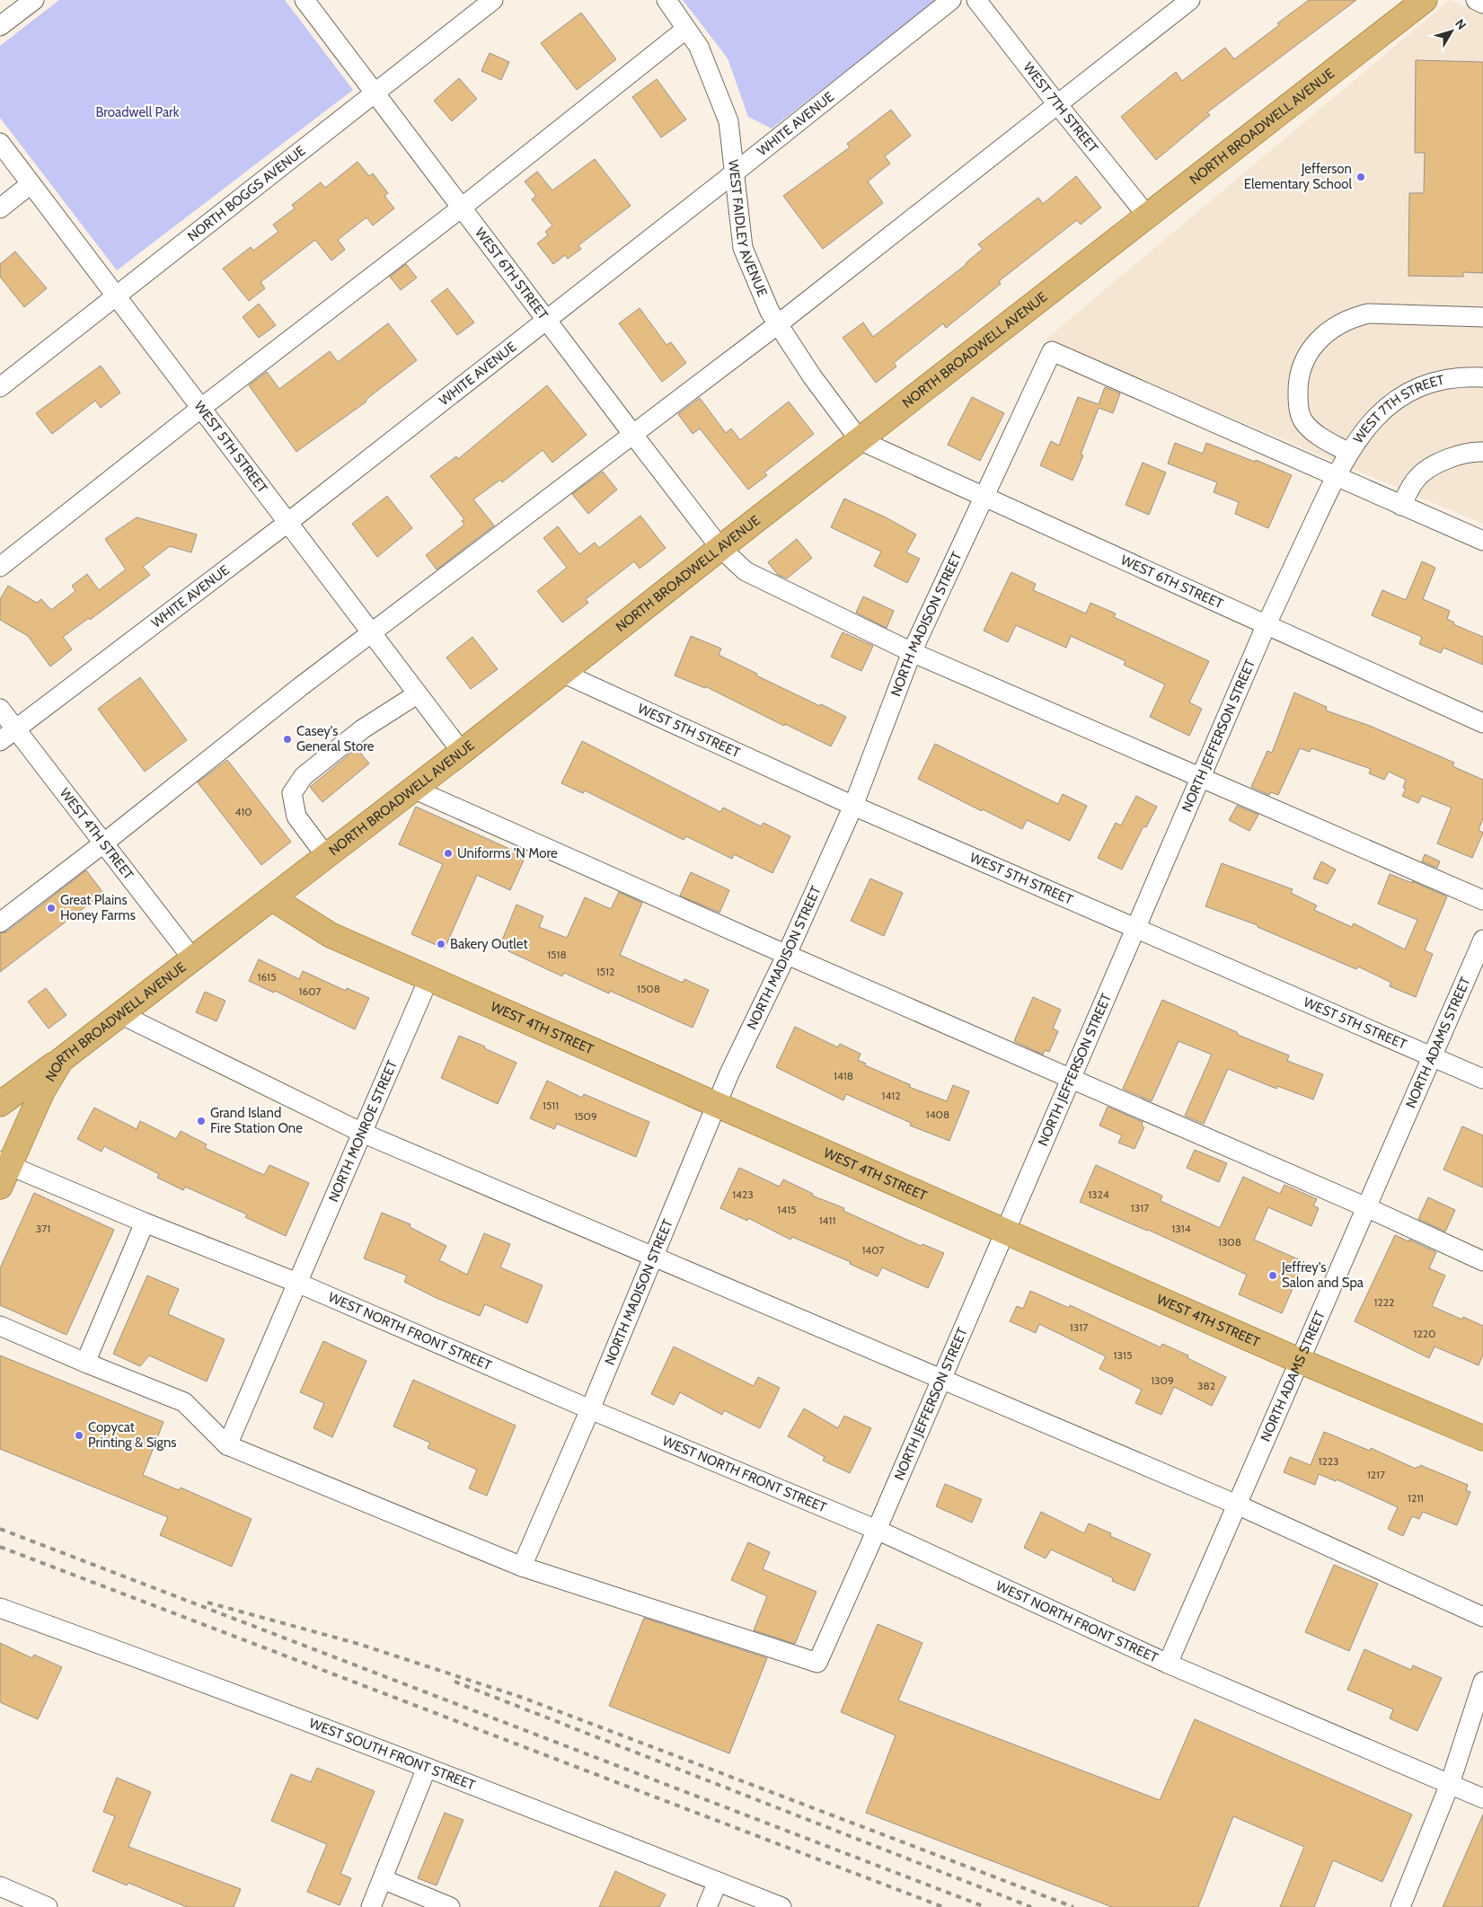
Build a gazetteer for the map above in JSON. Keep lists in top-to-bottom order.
{
  "streets": {
    "main road": ["NORTH BROADWELL AVENUE", "WEST 4TH STREET"],
    "street": [
      "WEST 7TH STREET",
      "WHITE AVENUE",
      "NORTH BOGGS AVENUE",
      "WEST FAIDLEY AVENUE",
      "WEST 6TH STREET",
      "WEST 5TH STREET",
      "NORTH MADISON STREET",
      "NORTH JEFFERSON STREET",
      "NORTH ADAMS STREET",
      "NORTH MONROE STREET",
      "WEST NORTH FRONT STREET",
      "WEST SOUTH FRONT STREET"
    ]
  },
  "crossings": [
    ["WEST 7TH STREET", "NORTH BROADWELL AVENUE"],
    ["WEST 7TH STREET", "NORTH MADISON STREET"],
    ["WEST 7TH STREET", "NORTH JEFFERSON STREET"],
    ["WHITE AVENUE", "WEST FAIDLEY AVENUE"],
    ["WHITE AVENUE", "WEST 6TH STREET"],
    ["WHITE AVENUE", "WEST 5TH STREET"],
    ["WHITE AVENUE", "WEST 4TH STREET"],
    ["NORTH BROADWELL AVENUE", "WEST FAIDLEY AVENUE"],
    ["NORTH BROADWELL AVENUE", "WEST 6TH STREET"],
    ["NORTH BROADWELL AVENUE", "WEST 5TH STREET"],
    ["NORTH BROADWELL AVENUE", "WEST 4TH STREET"],
    ["NORTH BROADWELL AVENUE", "WEST NORTH FRONT STREET"],
    ["NORTH BOGGS AVENUE", "WEST 6TH STREET"],
    ["NORTH BOGGS AVENUE", "WEST 5TH STREET"],
    ["WEST FAIDLEY AVENUE", "WEST 6TH STREET"],
    ["WEST 6TH STREET", "NORTH MADISON STREET"],
    ["WEST 6TH STREET", "NORTH JEFFERSON STREET"],
    ["WEST 5TH STREET", "NORTH MADISON STREET"],
    ["WEST 5TH STREET", "NORTH JEFFERSON STREET"],
    ["WEST 5TH STREET", "NORTH ADAMS STREET"],
    ["NORTH MADISON STREET", "NORTH JEFFERSON STREET"],
    ["NORTH MADISON STREET", "WEST 4TH STREET"],
    ["NORTH MADISON STREET", "WEST NORTH FRONT STREET"],
    ["NORTH JEFFERSON STREET", "WEST 4TH STREET"],
    ["NORTH JEFFERSON STREET", "WEST NORTH FRONT STREET"],
    ["WEST 4TH STREET", "NORTH ADAMS STREET"],
    ["WEST 4TH STREET", "NORTH MONROE STREET"],
    ["NORTH ADAMS STREET", "WEST NORTH FRONT STREET"],
    ["NORTH MONROE STREET", "WEST NORTH FRONT STREET"]
  ],
  "parks": ["Broadwell Park"],
  "places": [
    "Jefferson Elementary School",
    "Casey's General Store",
    "Uniforms 'N More",
    "Great Plains Honey Farms",
    "Bakery Outlet",
    "Grand Island Fire Station One",
    "Jeffrey's Salon and Spa",
    "Copycat Printing & Signs"
  ],
  "house_numbers": [
    "410",
    "1518",
    "1512",
    "1615",
    "1508",
    "1607",
    "1418",
    "1412",
    "1511",
    "1408",
    "1509",
    "1423",
    "1324",
    "1317",
    "1415",
    "1411",
    "371",
    "1314",
    "1308",
    "1407",
    "1222",
    "1317",
    "1220",
    "1315",
    "1309",
    "382",
    "1223",
    "1217",
    "1211"
  ],
  "north": "top right"
}
